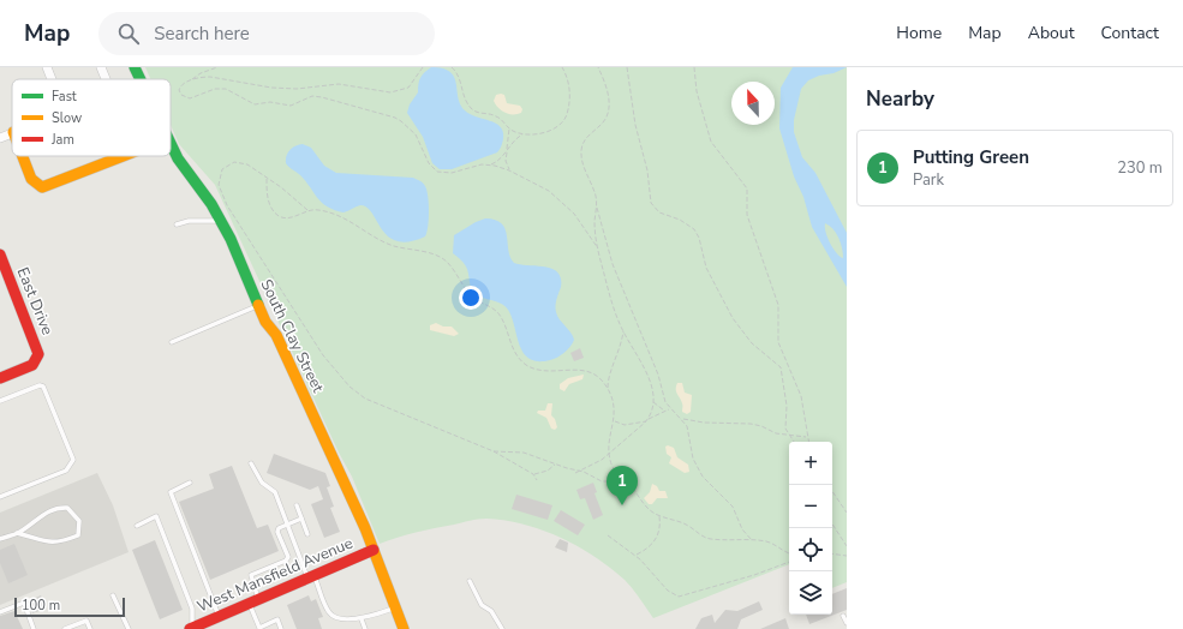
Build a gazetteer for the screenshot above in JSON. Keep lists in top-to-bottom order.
{
  "streets": {
    "street": ["East Drive", "South Clay Street", "West Mansfield Avenue"]
  },
  "crossings": [
    ["South Clay Street", "West Mansfield Avenue"]
  ],
  "legend": ["Fast", "Slow", "Jam"],
  "scale_bar": "100 m",
  "north": "top",
  "page": {
    "header": "Map",
    "search": "Search here",
    "nav": [
      "Home",
      "Map",
      "About",
      "Contact"
    ],
    "heading": "Nearby",
    "list": [
      {
        "mark": "1",
        "name": "Putting Green",
        "note": "Park",
        "value": "230 m"
      }
    ],
    "map_buttons": ["+", "−"],
    "pins": "1",
    "scale": "100 m"
  }
}
